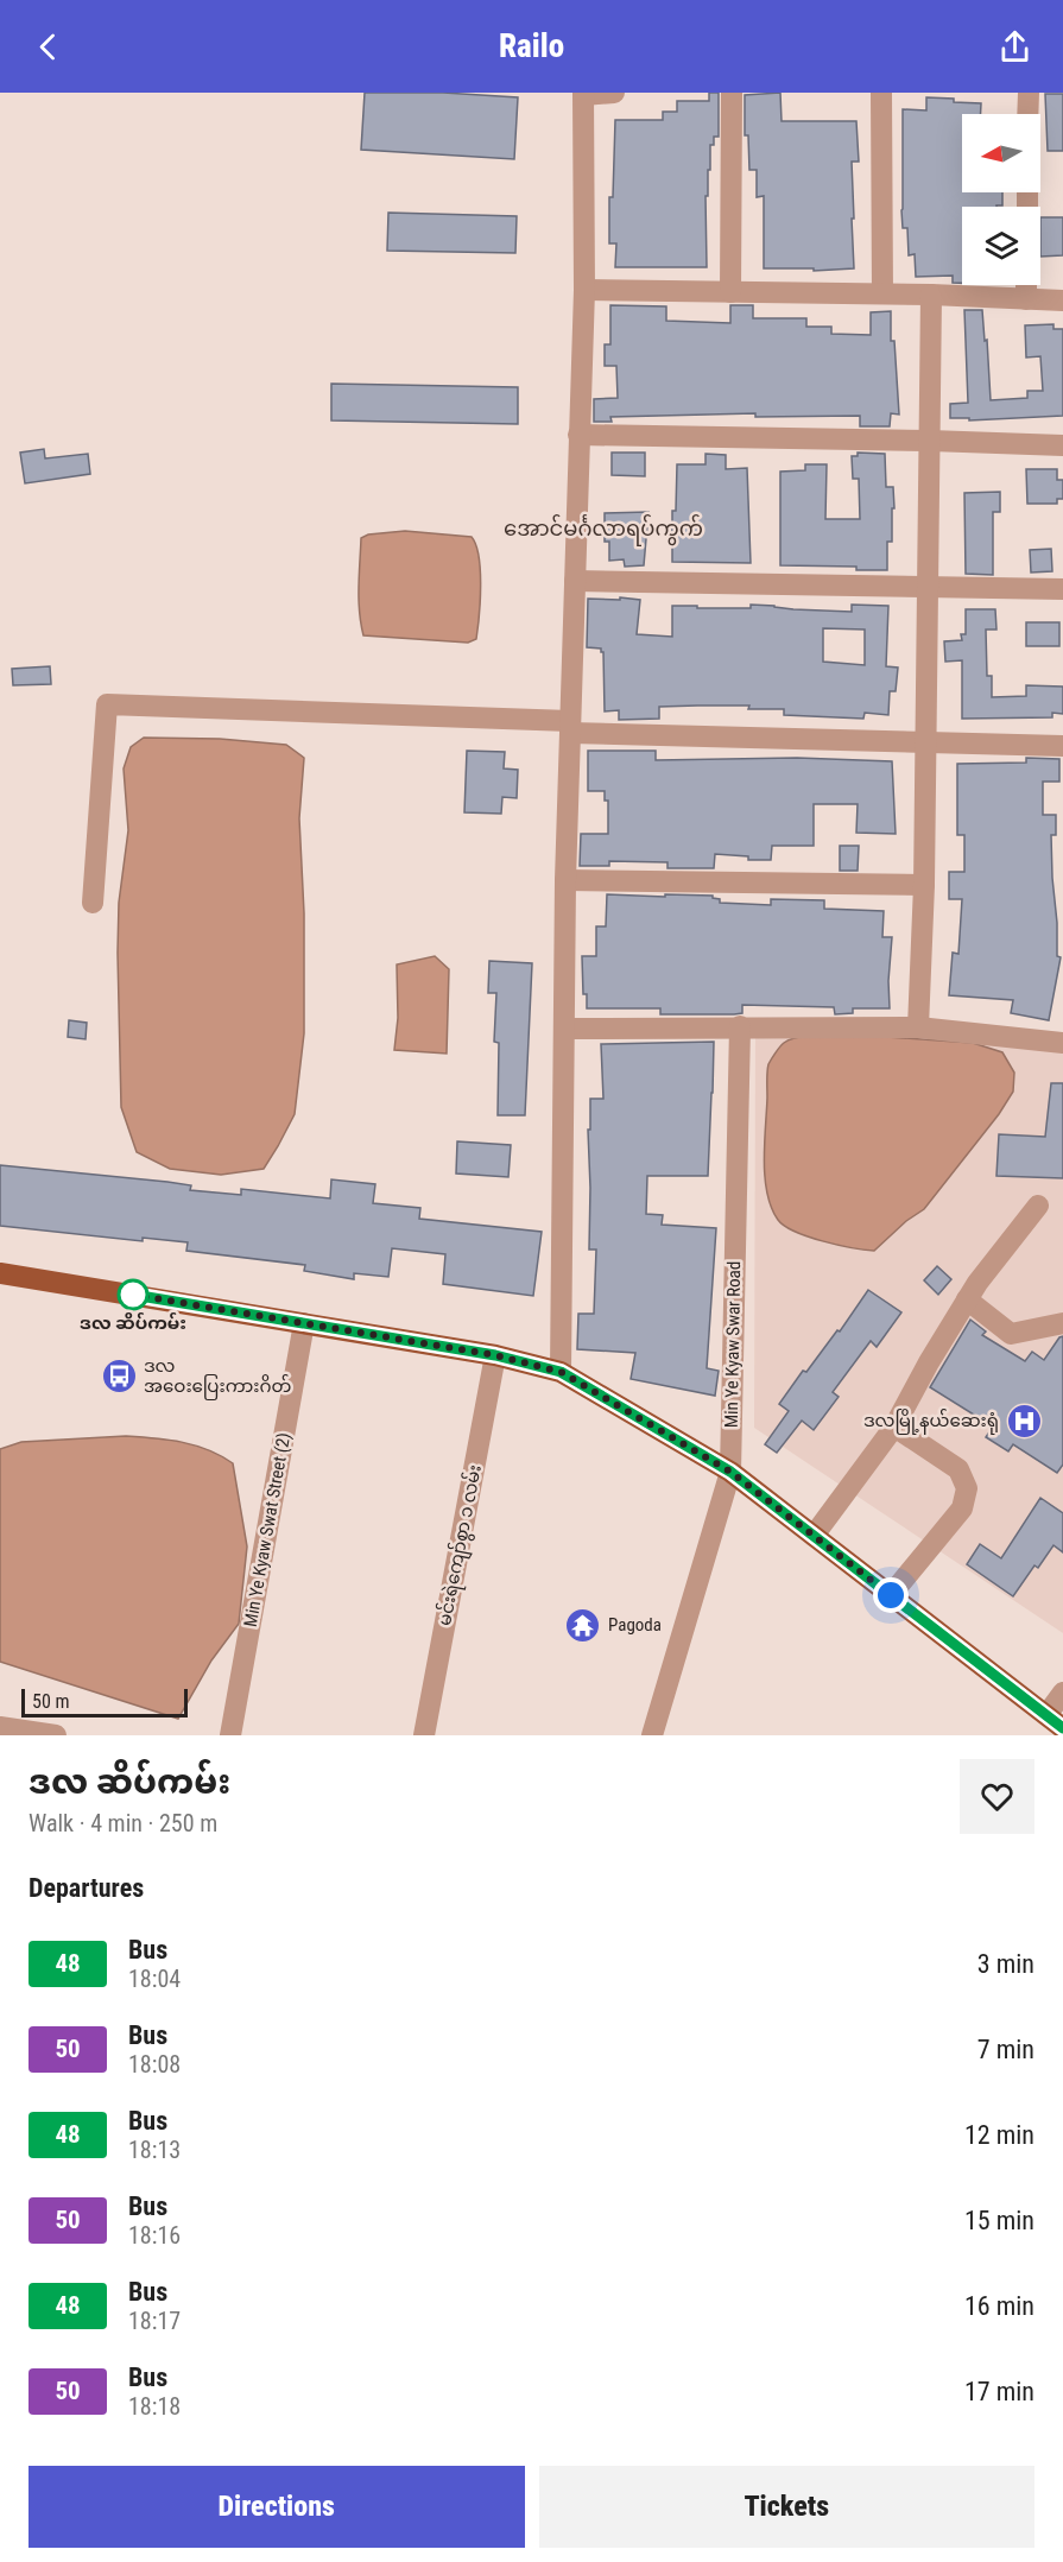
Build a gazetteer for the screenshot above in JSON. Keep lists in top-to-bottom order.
{
  "streets": {
    "street": ["Min Ye Kyaw Swar Road", "Min Ye Kyaw Swat Street (2)", "မင်းရဲကျော်စွာ ၁ လမ်း"]
  },
  "districts": ["အောင်မင်္ဂလာရပ်ကွက်"],
  "places": {
    "other": ["ဒလ ဆိပ်ကမ်း"],
    "bus stop": ["ဒလ အဝေးပြေးကားဂိတ်"],
    "hospital": ["ဒလမြို့နယ်ဆေးရုံ"],
    "temple": ["Pagoda"]
  },
  "lines": ["bus line 48"],
  "scale_bar": "50 m",
  "north": "left",
  "page": {
    "header": "Railo",
    "scale": "50 m",
    "heading": [
      ["ဒလ ဆိပ်ကမ်း", "Walk · 4 min · 250 m"],
      "Departures"
    ],
    "list": [
      {
        "mark": "48",
        "name": "Bus",
        "note": "18:04",
        "value": "3 min"
      },
      {
        "mark": "50",
        "name": "Bus",
        "note": "18:08",
        "value": "7 min"
      },
      {
        "mark": "48",
        "name": "Bus",
        "note": "18:13",
        "value": "12 min"
      },
      {
        "mark": "50",
        "name": "Bus",
        "note": "18:16",
        "value": "15 min"
      },
      {
        "mark": "48",
        "name": "Bus",
        "note": "18:17",
        "value": "16 min"
      },
      {
        "mark": "50",
        "name": "Bus",
        "note": "18:18",
        "value": "17 min"
      }
    ],
    "buttons": ["Directions", "Tickets"]
  }
}
